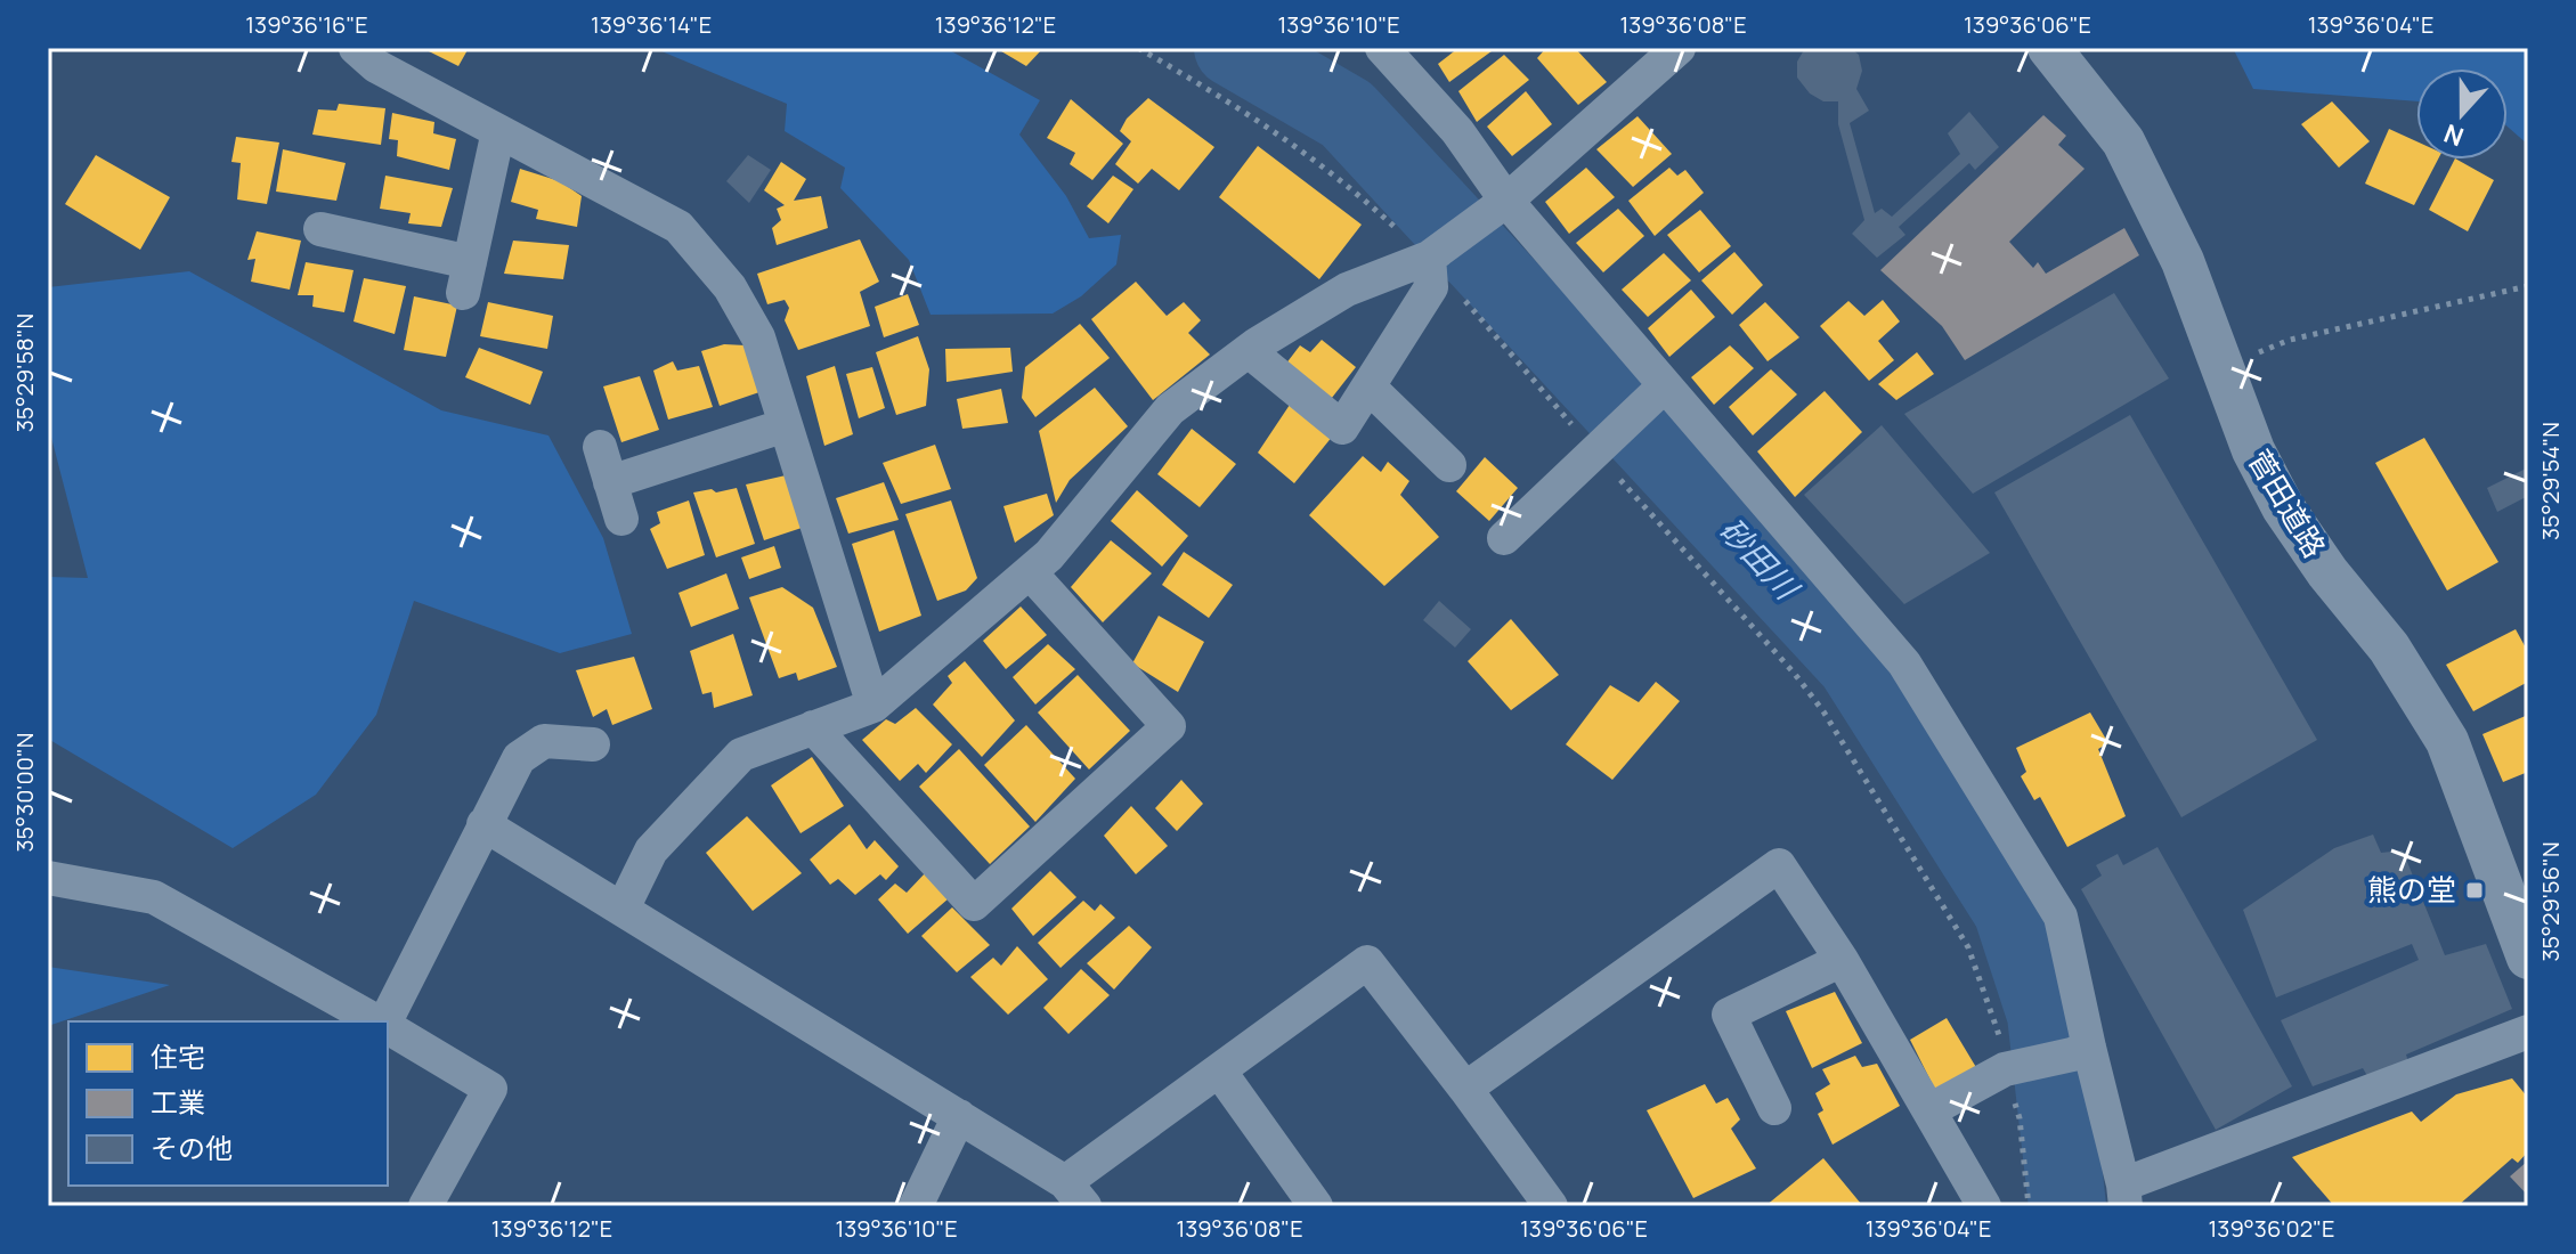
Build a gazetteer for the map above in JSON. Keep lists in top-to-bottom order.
{
  "streets": {
    "street": ["菅田道路"]
  },
  "water": ["砂田川"],
  "places": {
    "transit": ["熊の堂"]
  },
  "legend": ["住宅", "工業", "その他"],
  "north": "bottom",
  "coordinates": [
    "139°36'16\"E",
    "139°36'14\"E",
    "139°36'12\"E",
    "139°36'10\"E",
    "139°36'08\"E",
    "139°36'06\"E",
    "139°36'04\"E",
    "35°29'58\"N",
    "35°29'54\"N",
    "35°30'00\"N",
    "35°29'56\"N",
    "139°36'02\"E"
  ]
}
